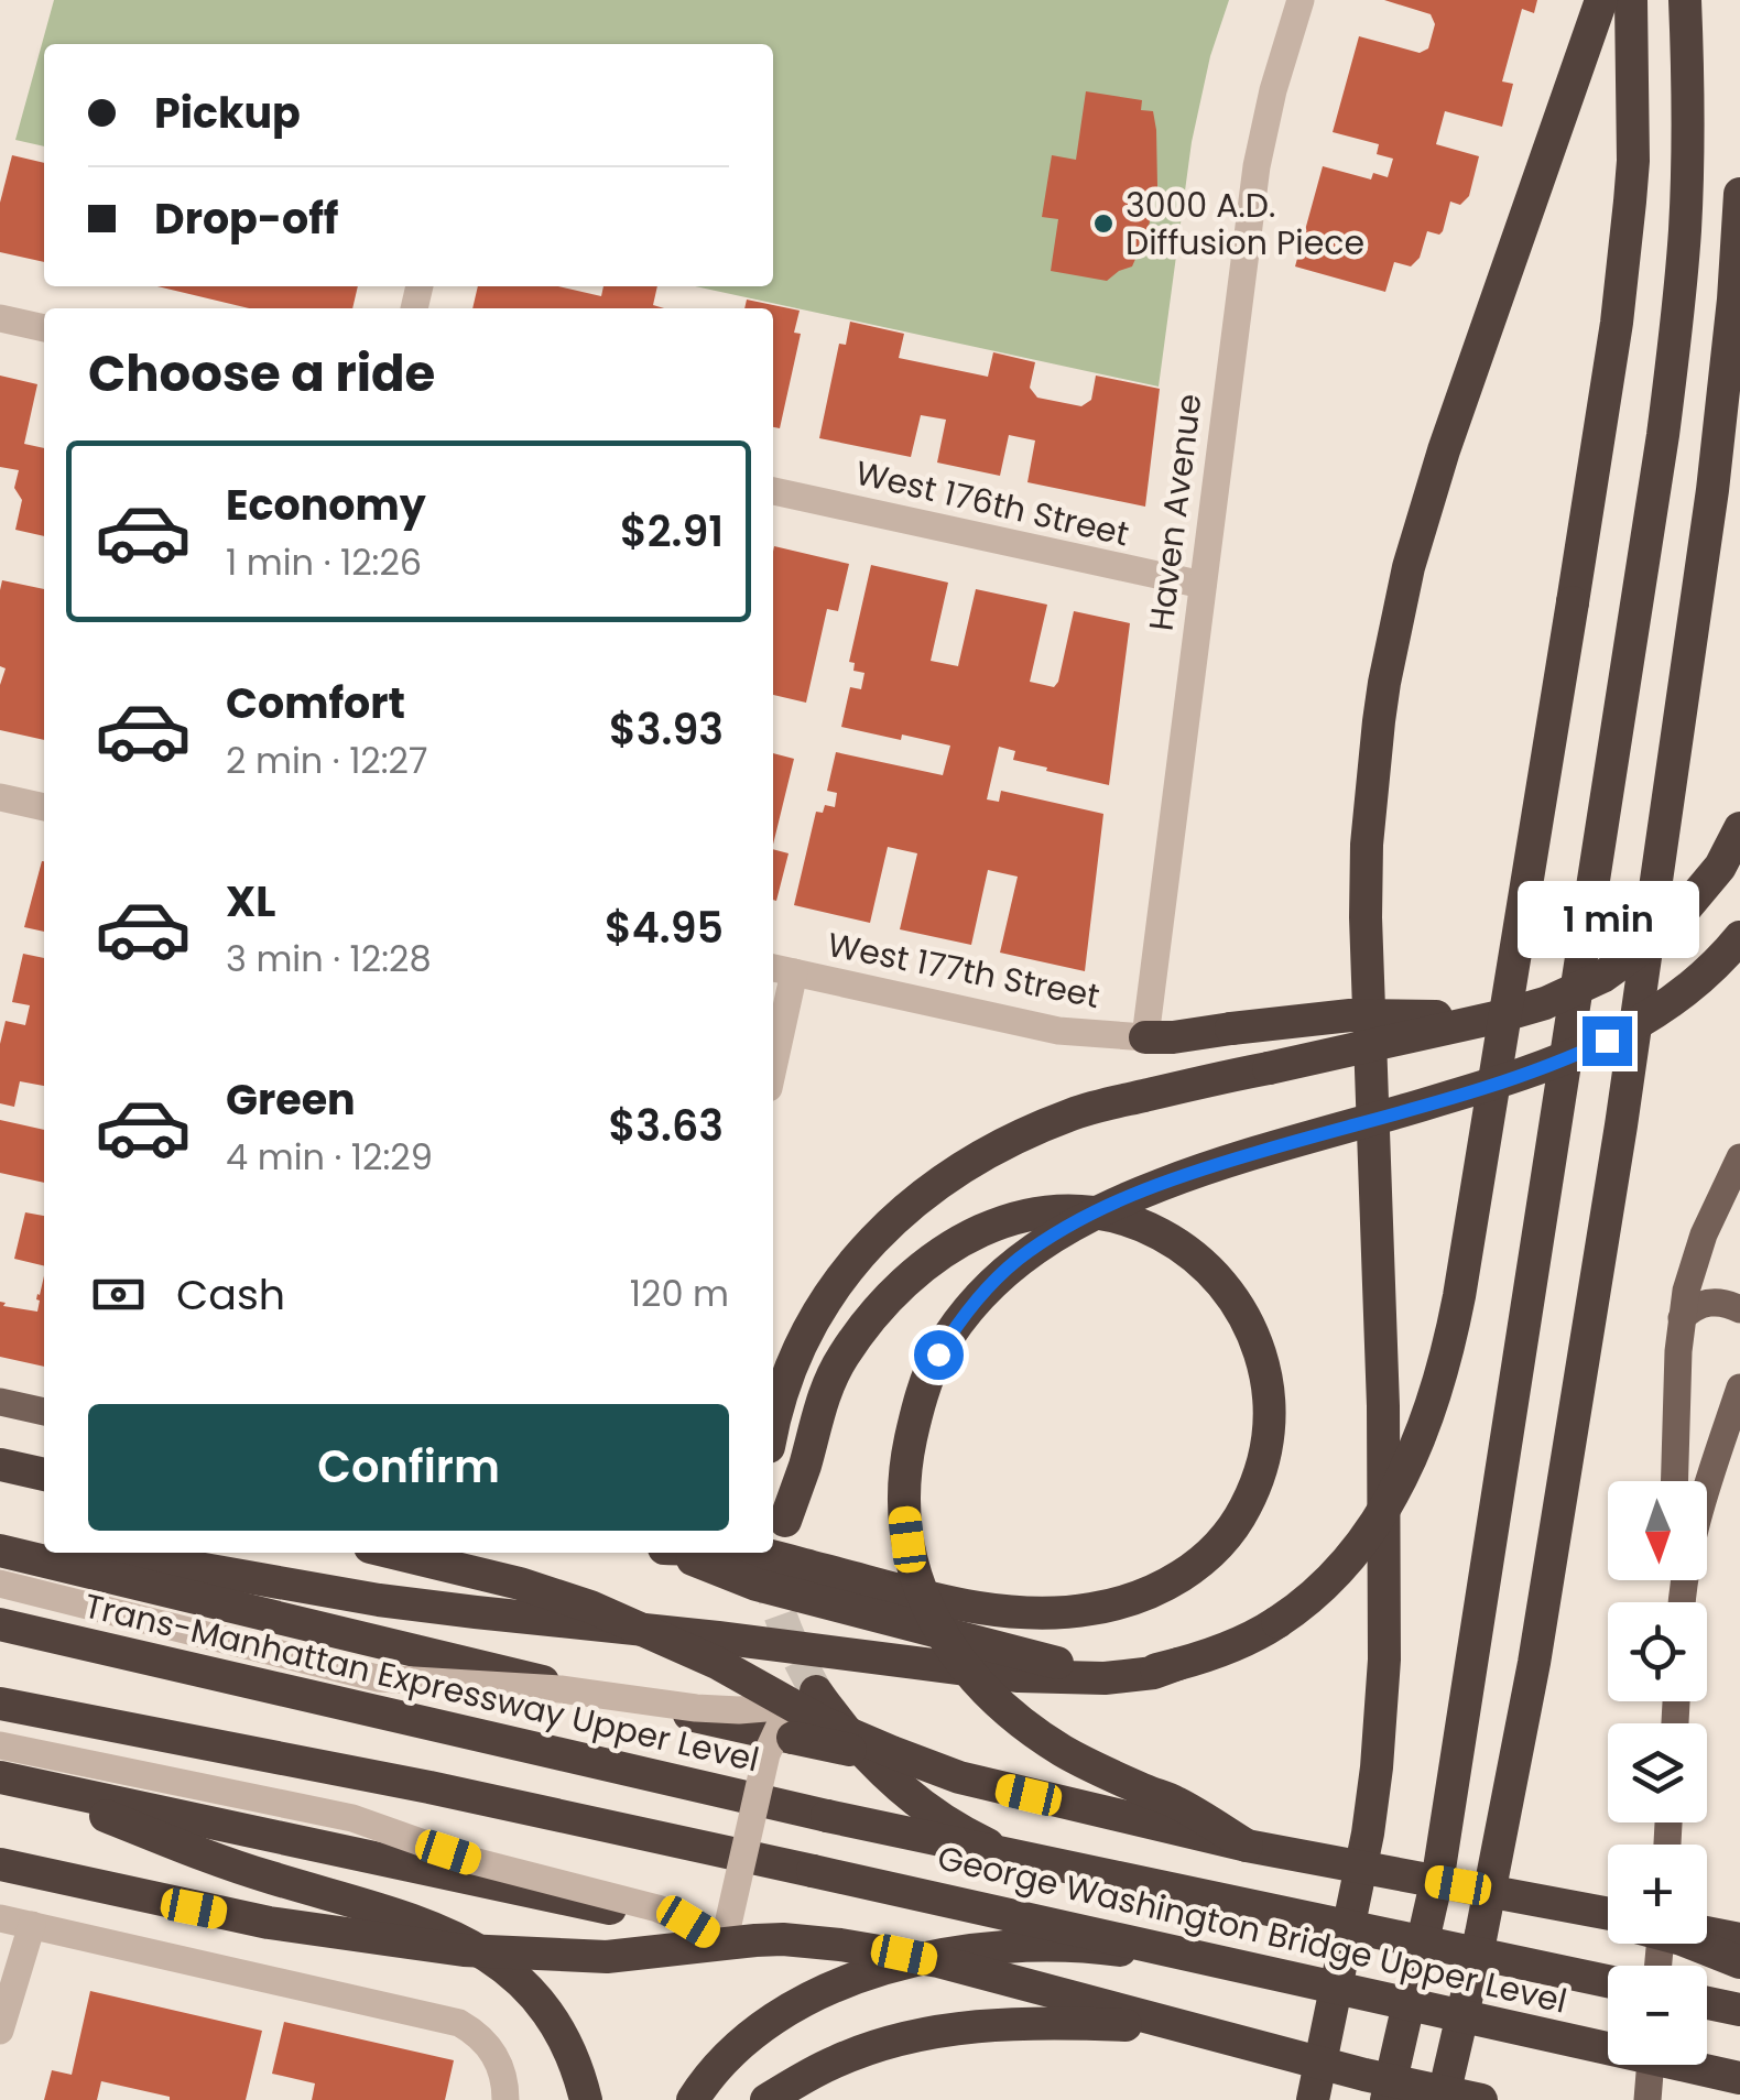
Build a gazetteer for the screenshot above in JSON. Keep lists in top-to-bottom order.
{
  "streets": {
    "highway": ["Trans-Manhattan Expressway Upper Level", "George Washington Bridge Upper Level"],
    "street": ["West 176th Street", "Haven Avenue", "West 177th Street"]
  },
  "crossings": [
    ["West 176th Street", "Haven Avenue"],
    ["Haven Avenue", "West 177th Street"],
    ["Trans-Manhattan Expressway Upper Level", "George Washington Bridge Upper Level"]
  ],
  "places": ["3000 A.D. Diffusion Piece"],
  "north": "bottom",
  "page": {
    "banner": ["Pickup", "Drop-off"],
    "heading": "Choose a ride",
    "list": [
      {
        "name": "Economy",
        "note": "1 min · 12:26",
        "value": "$2.91"
      },
      {
        "name": "Comfort",
        "note": "2 min · 12:27",
        "value": "$3.93"
      },
      {
        "name": "XL",
        "note": "3 min · 12:28",
        "value": "$4.95"
      },
      {
        "name": "Green",
        "note": "4 min · 12:29",
        "value": "$3.63"
      }
    ],
    "bubble": "1 min",
    "pay": ["Cash", "120 m"],
    "buttons": "Confirm",
    "map_buttons": ["+", "−"]
  }
}
